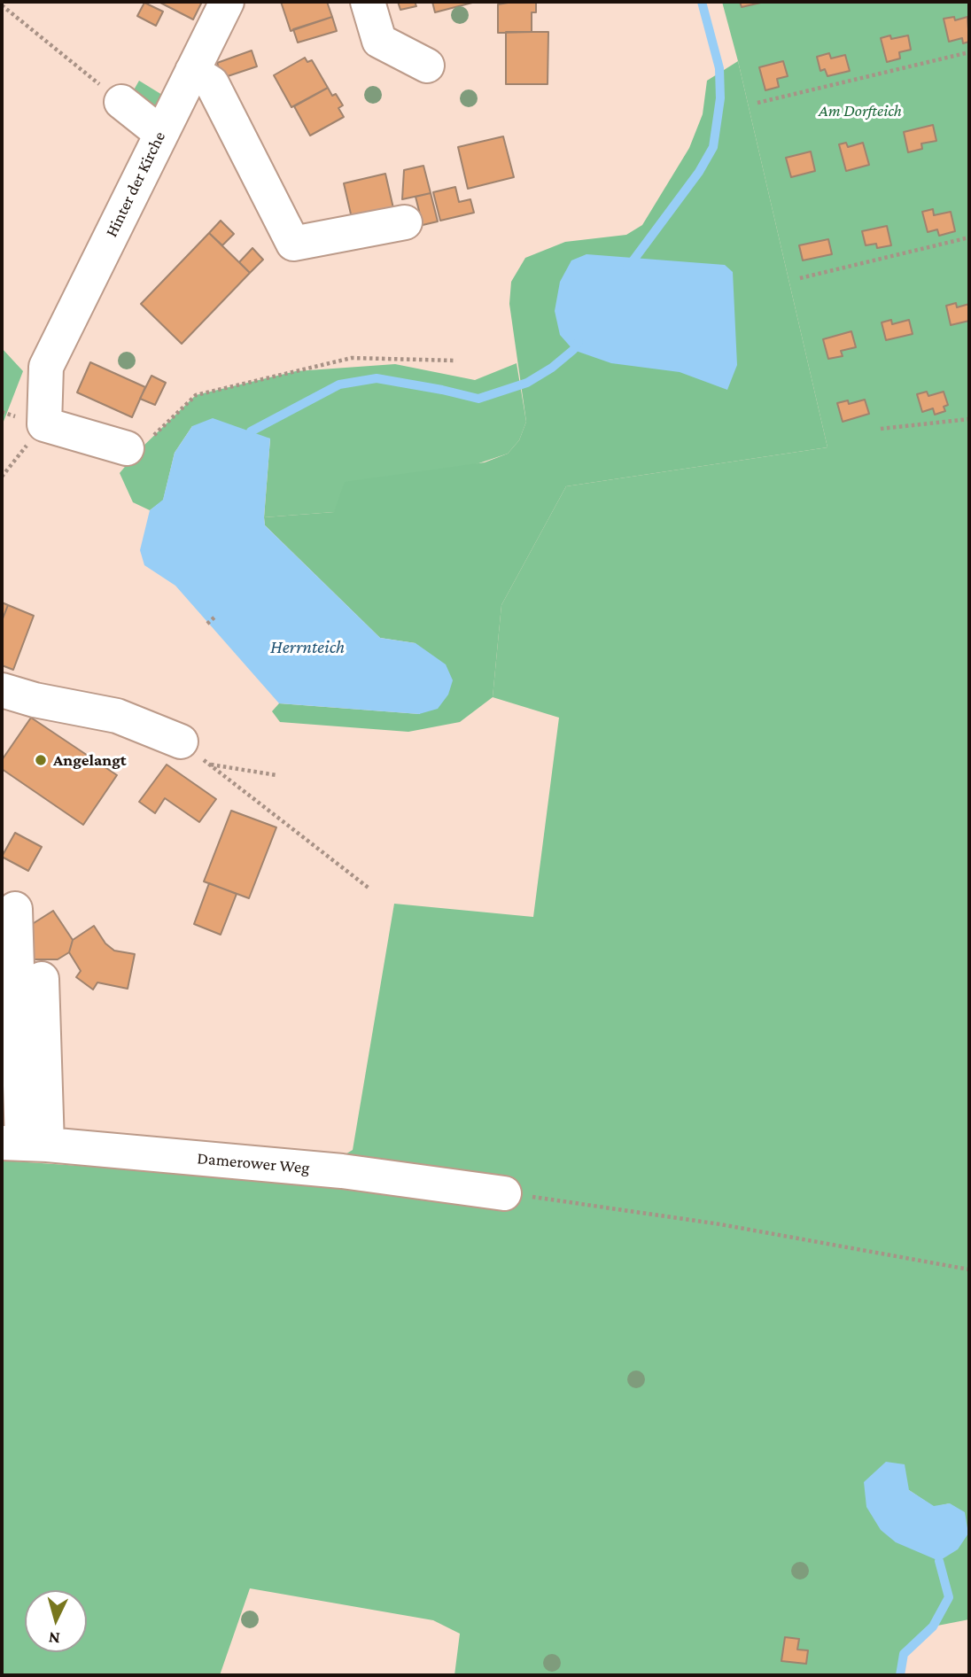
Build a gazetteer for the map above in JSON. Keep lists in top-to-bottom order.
{
  "streets": {
    "street": ["Hinter der Kirche", "Damerower Weg"]
  },
  "water": ["Herrnteich"],
  "parks": ["Am Dorfteich"],
  "places": ["Angelangt"],
  "north": "bottom"
}
